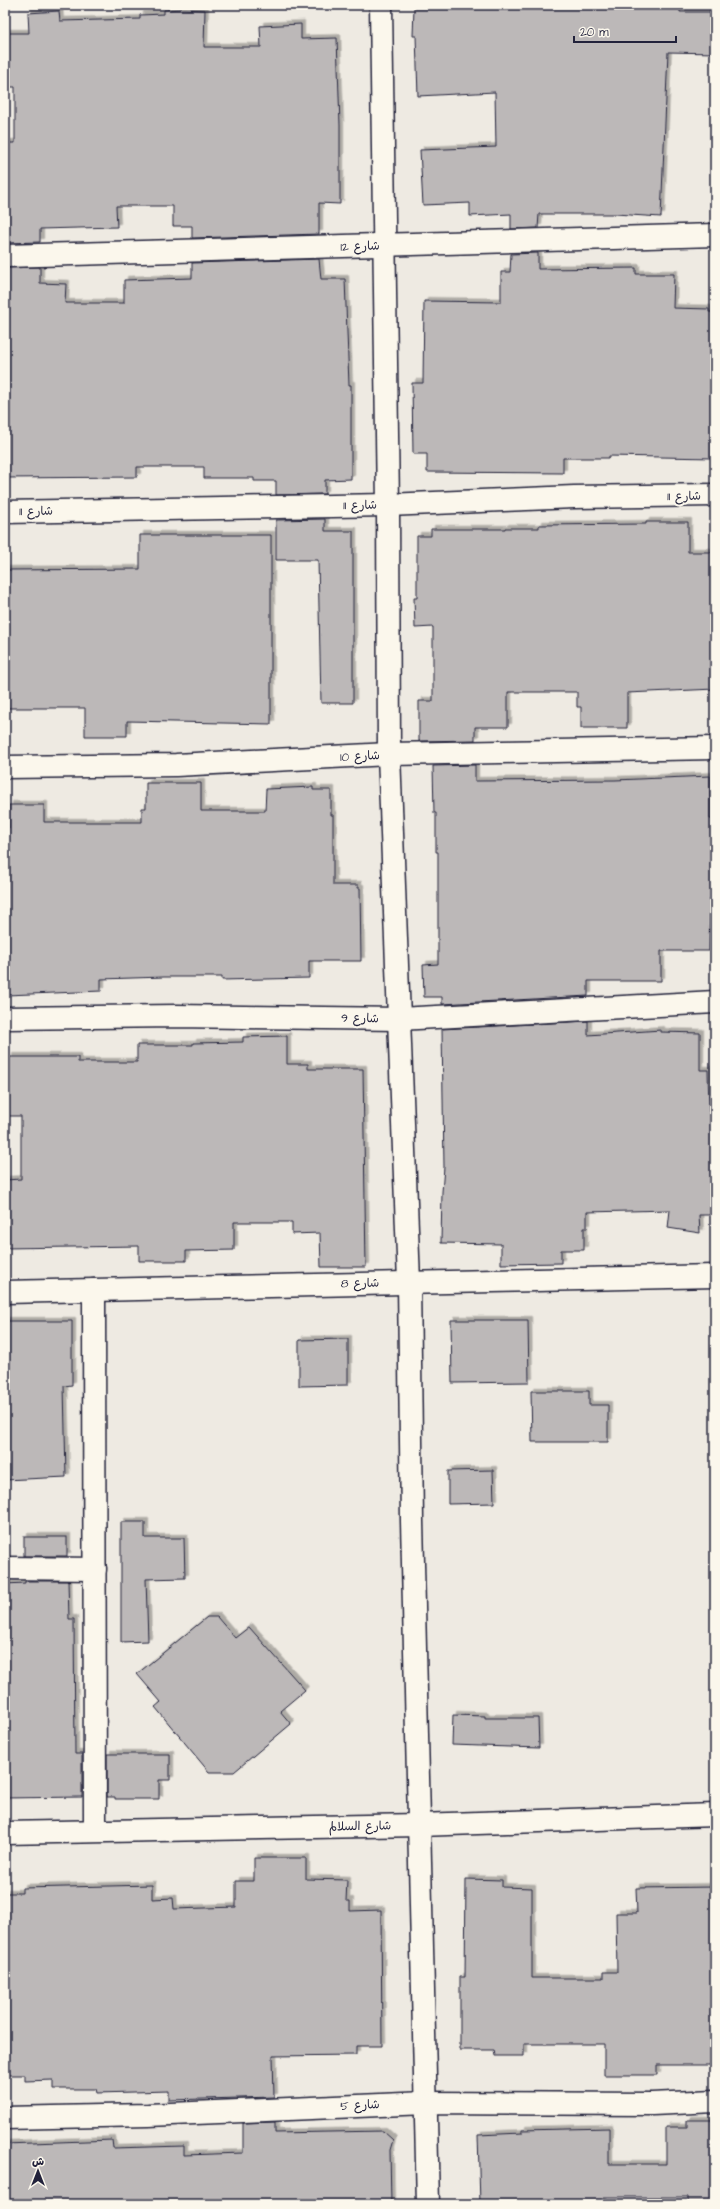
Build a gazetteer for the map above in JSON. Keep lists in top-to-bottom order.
{
  "streets": {
    "street": [
      "شارع 12",
      "شارع 11",
      "شارع 10",
      "شارع 9",
      "شارع 8",
      "شارع السلالم",
      "شارع 5"
    ]
  },
  "scale_bar": "20 m",
  "north": "top"
}
